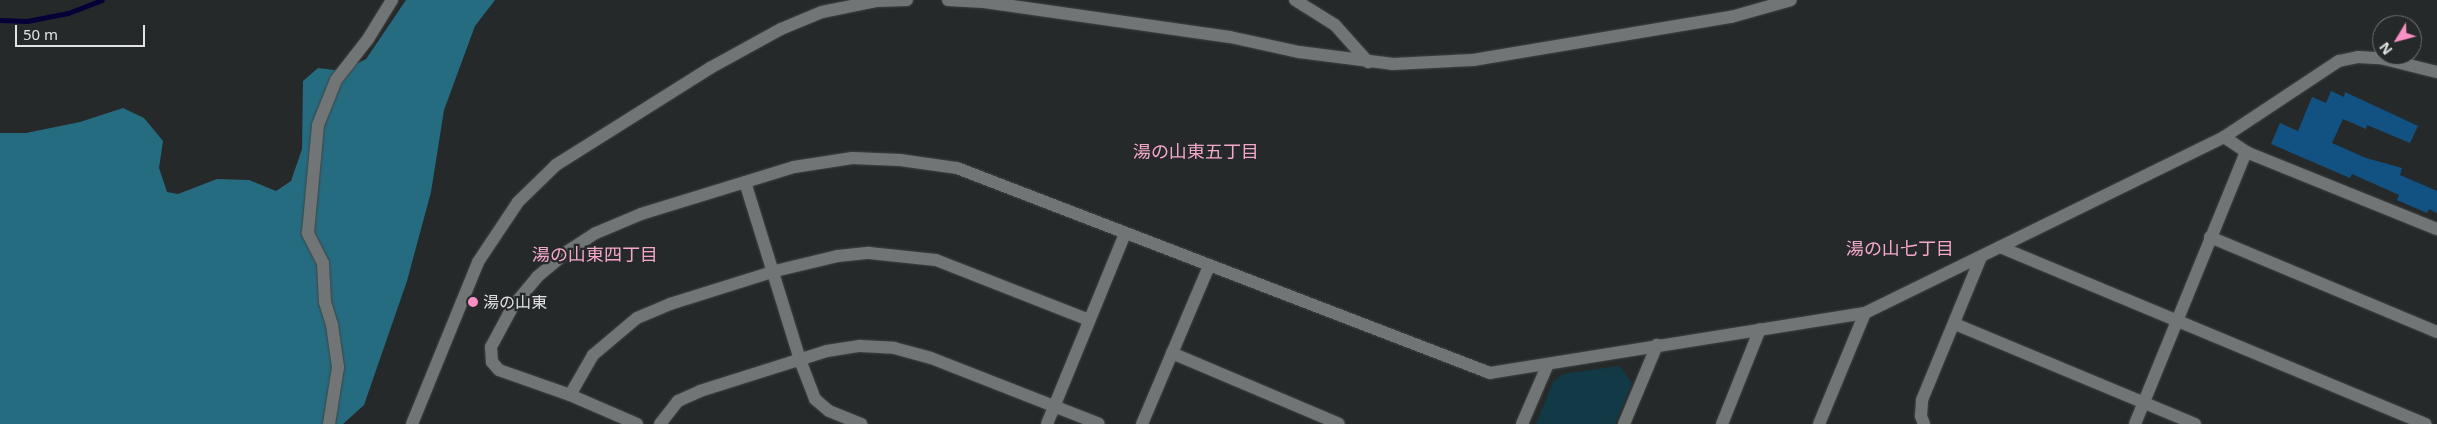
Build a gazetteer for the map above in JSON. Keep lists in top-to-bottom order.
{
  "districts": ["湯の山東五丁目", "湯の山七丁目", "湯の山東四丁目"],
  "places": ["湯の山東"],
  "scale_bar": "50 m",
  "north": "bottom left"
}
